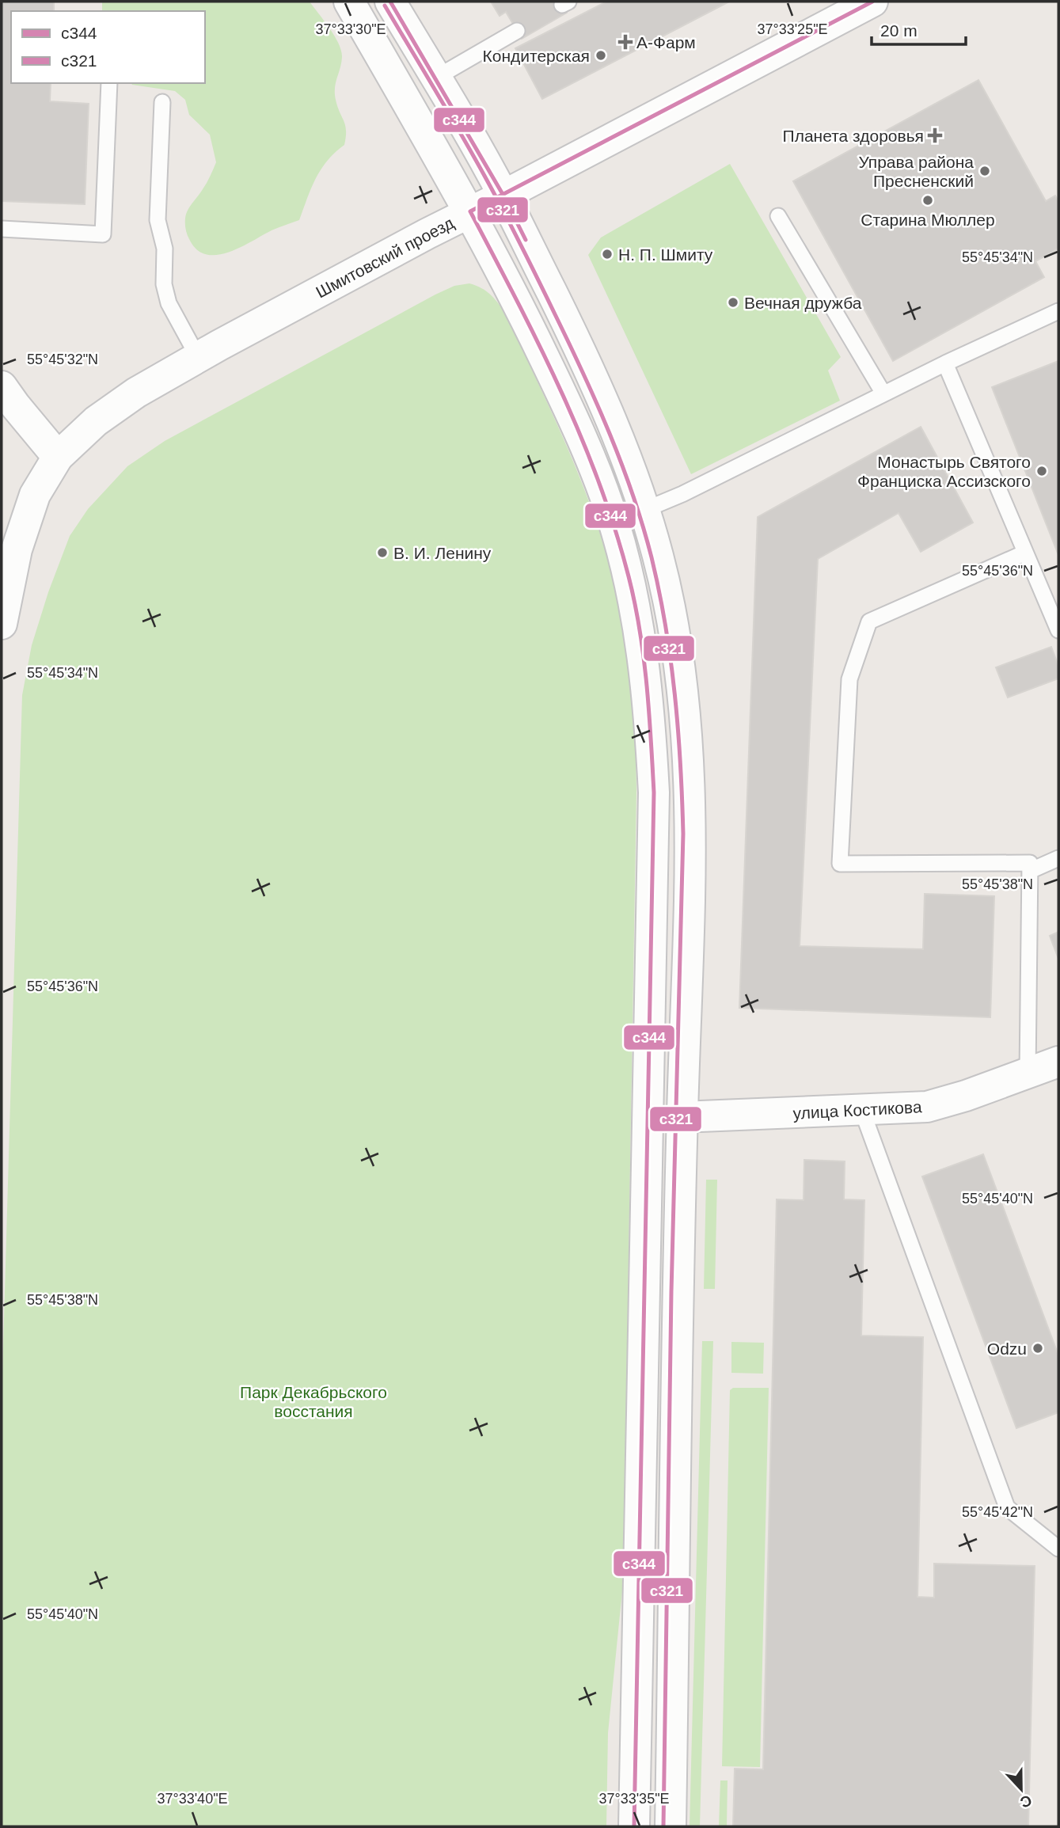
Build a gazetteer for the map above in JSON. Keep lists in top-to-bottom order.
{
  "streets": {
    "main road": ["Шмитовский проезд", "улица Костикова"]
  },
  "parks": ["Парк Декабрьского восстания"],
  "places": {
    "health": ["А-Фарм", "Планета здоровья"],
    "other": [
      "Кондитерская",
      "Управа района Пресненский",
      "Старина Мюллер",
      "Н. П. Шмиту",
      "Вечная дружба",
      "Монастырь Святого Франциска Ассизского",
      "В. И. Ленину",
      "Odzu"
    ]
  },
  "lines": ["transit line с344", "transit line с321"],
  "legend": ["с344", "с321"],
  "scale_bar": "20 m",
  "north": "bottom",
  "coordinates": [
    "37°33'30\"E",
    "37°33'25\"E",
    "55°45'34\"N",
    "55°45'32\"N",
    "55°45'36\"N",
    "55°45'38\"N",
    "55°45'40\"N",
    "55°45'42\"N",
    "37°33'40\"E",
    "37°33'35\"E"
  ]
}
